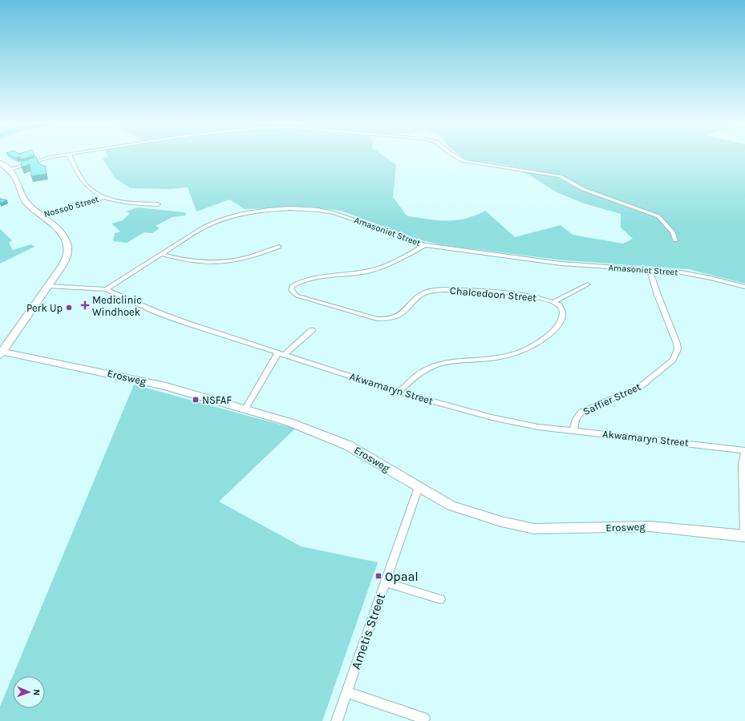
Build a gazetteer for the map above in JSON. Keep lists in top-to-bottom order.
{
  "streets": {
    "street": [
      "Nossob Street",
      "Amasoniet Street",
      "Chalcedoon Street",
      "Erosweg",
      "Akwamaryn Street",
      "Saffier Street",
      "Ametis Street"
    ]
  },
  "crossings": [
    ["Amasoniet Street", "Chalcedoon Street"],
    ["Amasoniet Street", "Akwamaryn Street"],
    ["Amasoniet Street", "Saffier Street"],
    ["Erosweg", "Ametis Street"],
    ["Akwamaryn Street", "Saffier Street"]
  ],
  "places": {
    "health": ["Mediclinic Windhoek"],
    "other": ["Perk Up"],
    "transit": ["NSFAF", "Opaal"]
  },
  "north": "right"
}
